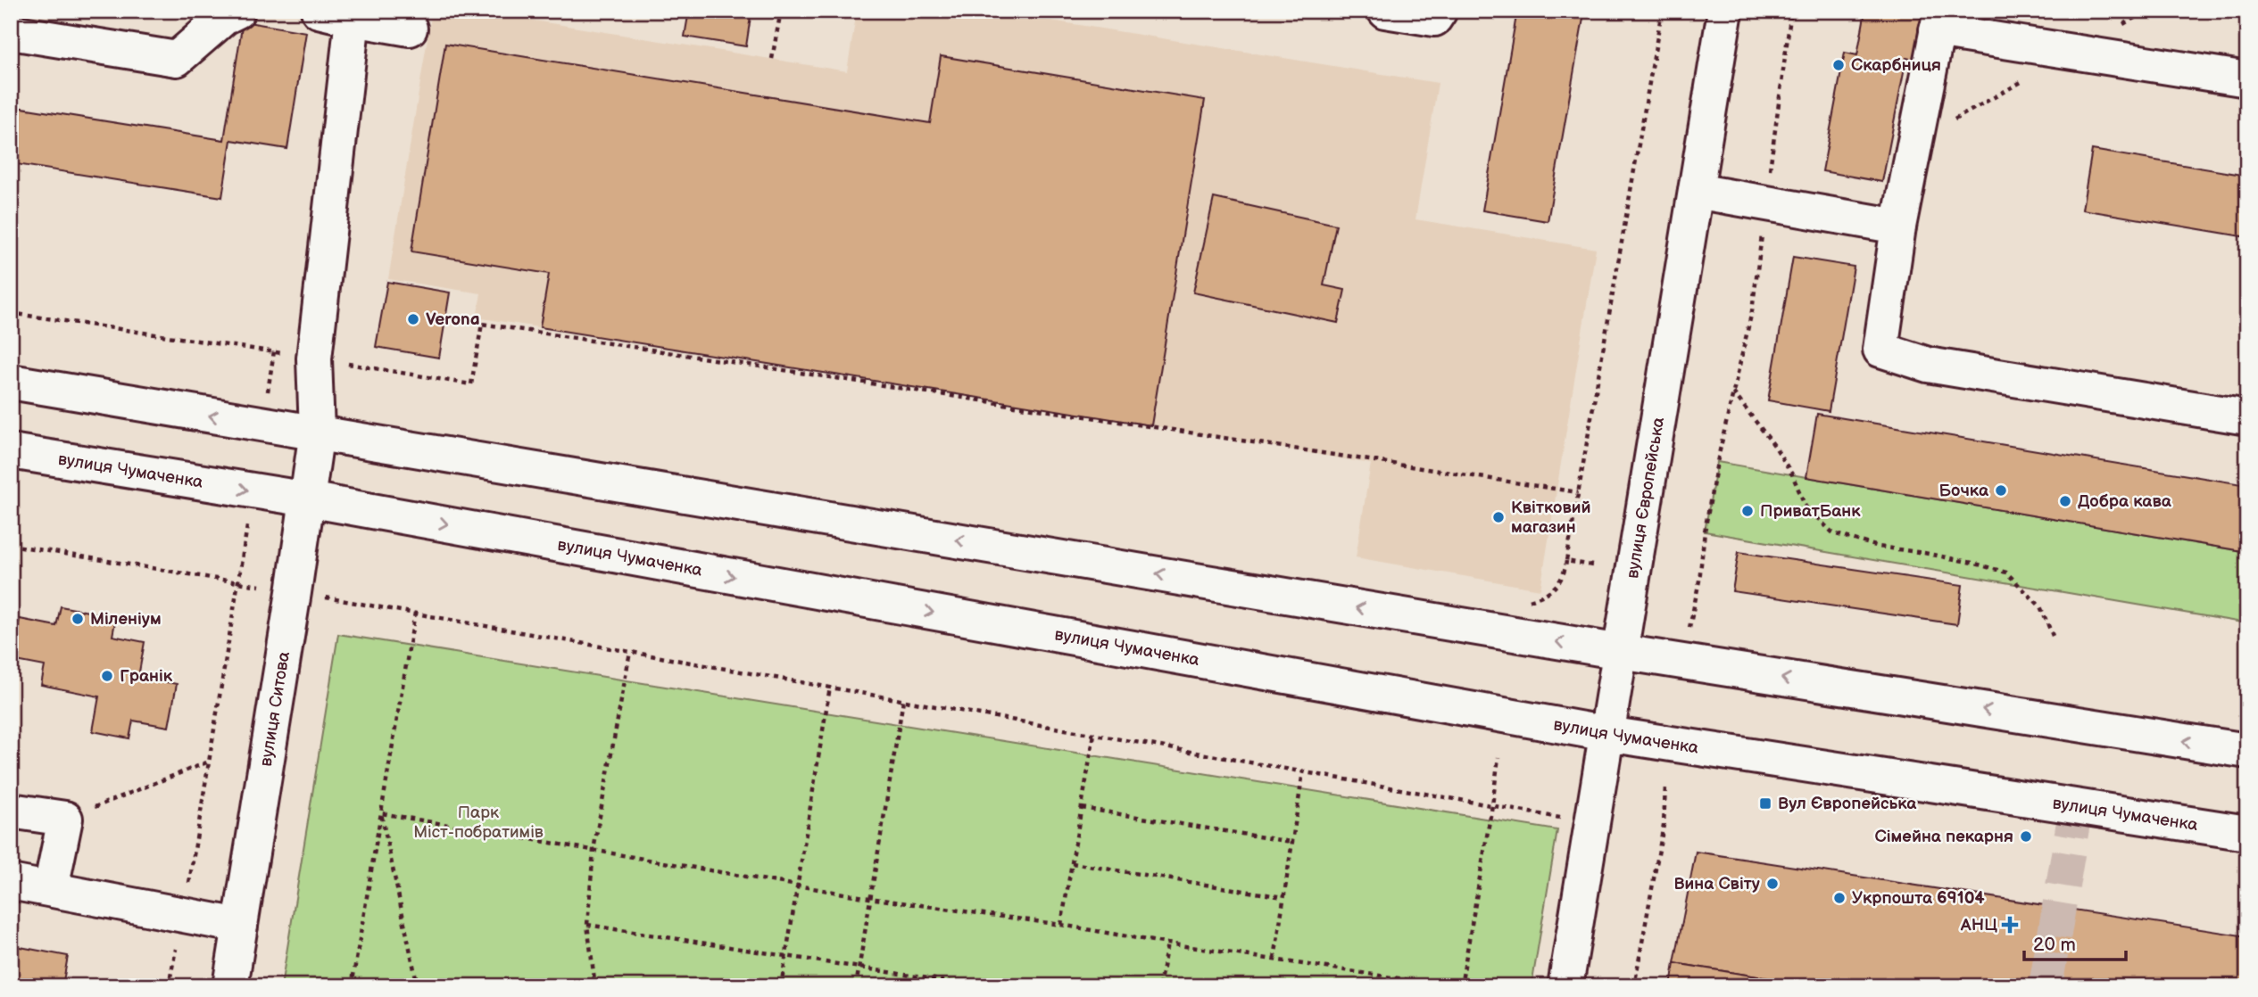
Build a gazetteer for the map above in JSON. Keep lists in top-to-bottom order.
{
  "streets": {
    "street": ["вулиця Чумаченка", "вулиця Європейська", "вулиця Ситова"]
  },
  "crossings": [
    ["вулиця Чумаченка", "вулиця Європейська"],
    ["вулиця Чумаченка", "вулиця Ситова"]
  ],
  "parks": ["Парк Міст-побратимів"],
  "places": {
    "other": [
      "Скарбниця",
      "Verona",
      "Бочка",
      "Добра кава",
      "ПриватБанк",
      "Квітковий магазин",
      "Міленіум",
      "Гранік",
      "Сімейна пекарня",
      "Вина Світу",
      "Укрпошта 69104"
    ],
    "transit": ["Вул Європейська"],
    "health": ["АНЦ"]
  },
  "scale_bar": "20 m"
}
